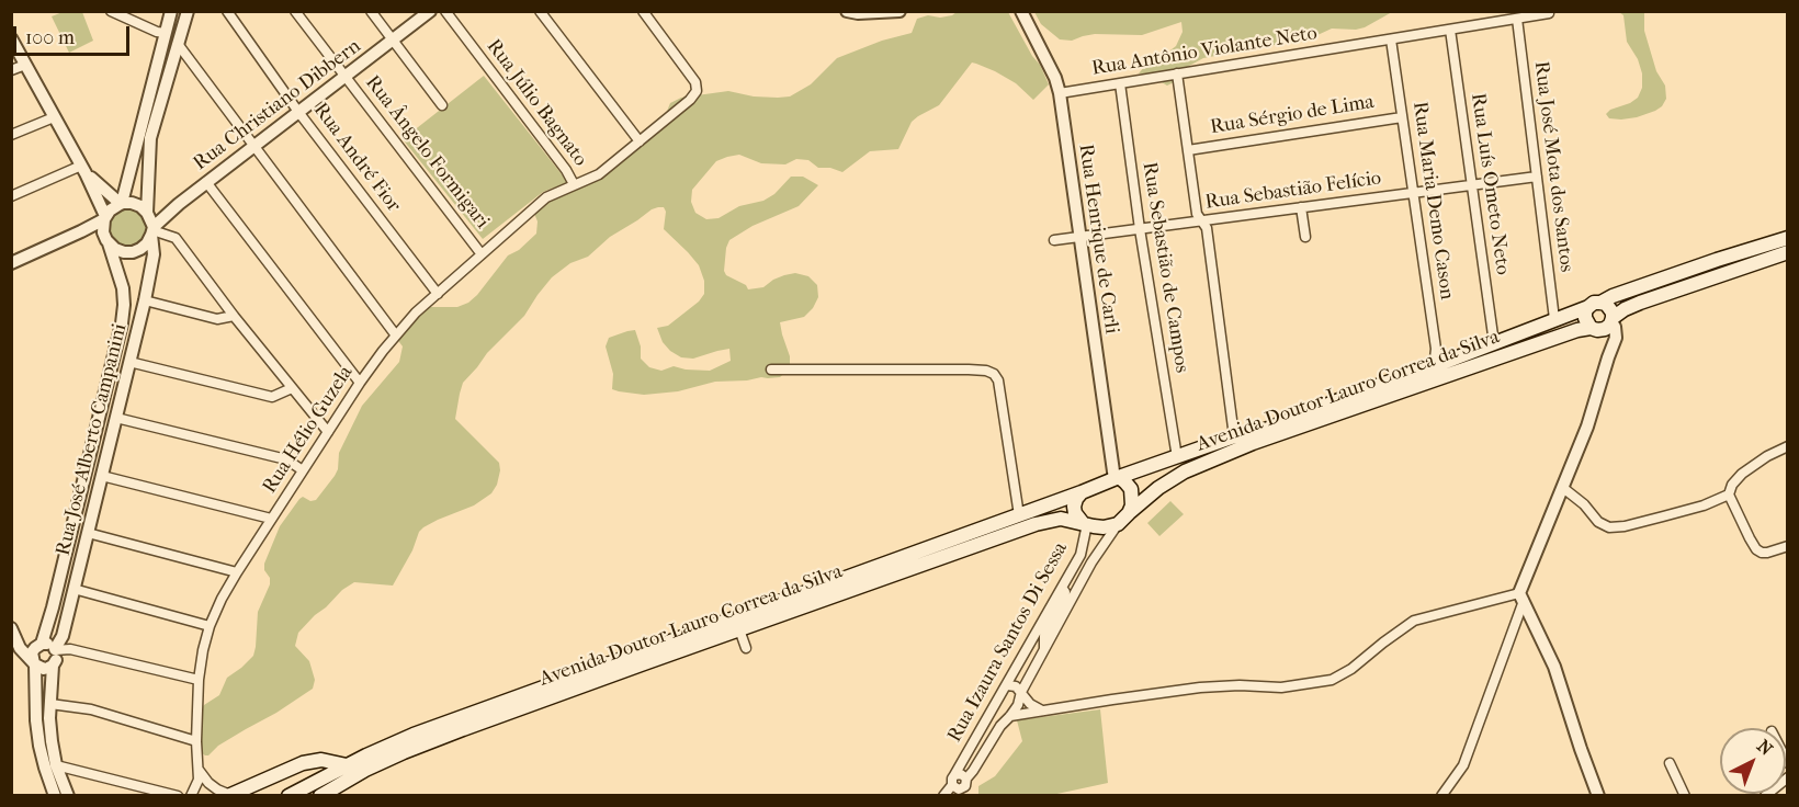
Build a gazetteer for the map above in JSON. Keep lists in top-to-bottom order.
{
  "streets": {
    "main road": ["Avenida Doutor Lauro Correa da Silva"],
    "street": [
      "Rua Antônio Violante Neto",
      "Rua Júlio Bagnato",
      "Rua Christiano Dibbern",
      "Rua Sérgio de Lima",
      "Rua Ângelo Formigari",
      "Rua André Fior",
      "Rua José Mota dos Santos",
      "Rua Luís Ometo Neto",
      "Rua Sebastião Felício",
      "Rua Maria Demo Cason",
      "Rua Henrique de Carli",
      "Rua Sebastião de Campos",
      "Rua Hélio Guzela",
      "Rua José Alberto Campanini",
      "Rua Izaura Santos Di Sessa"
    ]
  },
  "crossings": [
    ["Rua Antônio Violante Neto", "Rua José Mota dos Santos"],
    ["Rua Antônio Violante Neto", "Rua Luís Ometo Neto"],
    ["Rua Antônio Violante Neto", "Rua Maria Demo Cason"],
    ["Rua Antônio Violante Neto", "Rua Henrique de Carli"],
    ["Rua Antônio Violante Neto", "Rua Sebastião de Campos"],
    ["Rua Júlio Bagnato", "Rua Hélio Guzela"],
    ["Rua Christiano Dibbern", "Rua Ângelo Formigari"],
    ["Rua Christiano Dibbern", "Rua André Fior"],
    ["Rua Christiano Dibbern", "Rua José Alberto Campanini"],
    ["Rua Sérgio de Lima", "Rua Maria Demo Cason"],
    ["Rua Ângelo Formigari", "Rua Hélio Guzela"],
    ["Rua André Fior", "Rua Hélio Guzela"],
    ["Rua José Mota dos Santos", "Rua Sebastião Felício"],
    ["Rua José Mota dos Santos", "Avenida Doutor Lauro Correa da Silva"],
    ["Rua Luís Ometo Neto", "Rua Sebastião Felício"],
    ["Rua Luís Ometo Neto", "Avenida Doutor Lauro Correa da Silva"],
    ["Rua Sebastião Felício", "Rua Maria Demo Cason"],
    ["Rua Sebastião Felício", "Rua Henrique de Carli"],
    ["Rua Sebastião Felício", "Rua Sebastião de Campos"],
    ["Rua Maria Demo Cason", "Avenida Doutor Lauro Correa da Silva"],
    ["Rua Henrique de Carli", "Avenida Doutor Lauro Correa da Silva"],
    ["Rua Henrique de Carli", "Rua Izaura Santos Di Sessa"],
    ["Rua Sebastião de Campos", "Avenida Doutor Lauro Correa da Silva"],
    ["Avenida Doutor Lauro Correa da Silva", "Rua Izaura Santos Di Sessa"]
  ],
  "scale_bar": "100 m",
  "north": "top right"
}
